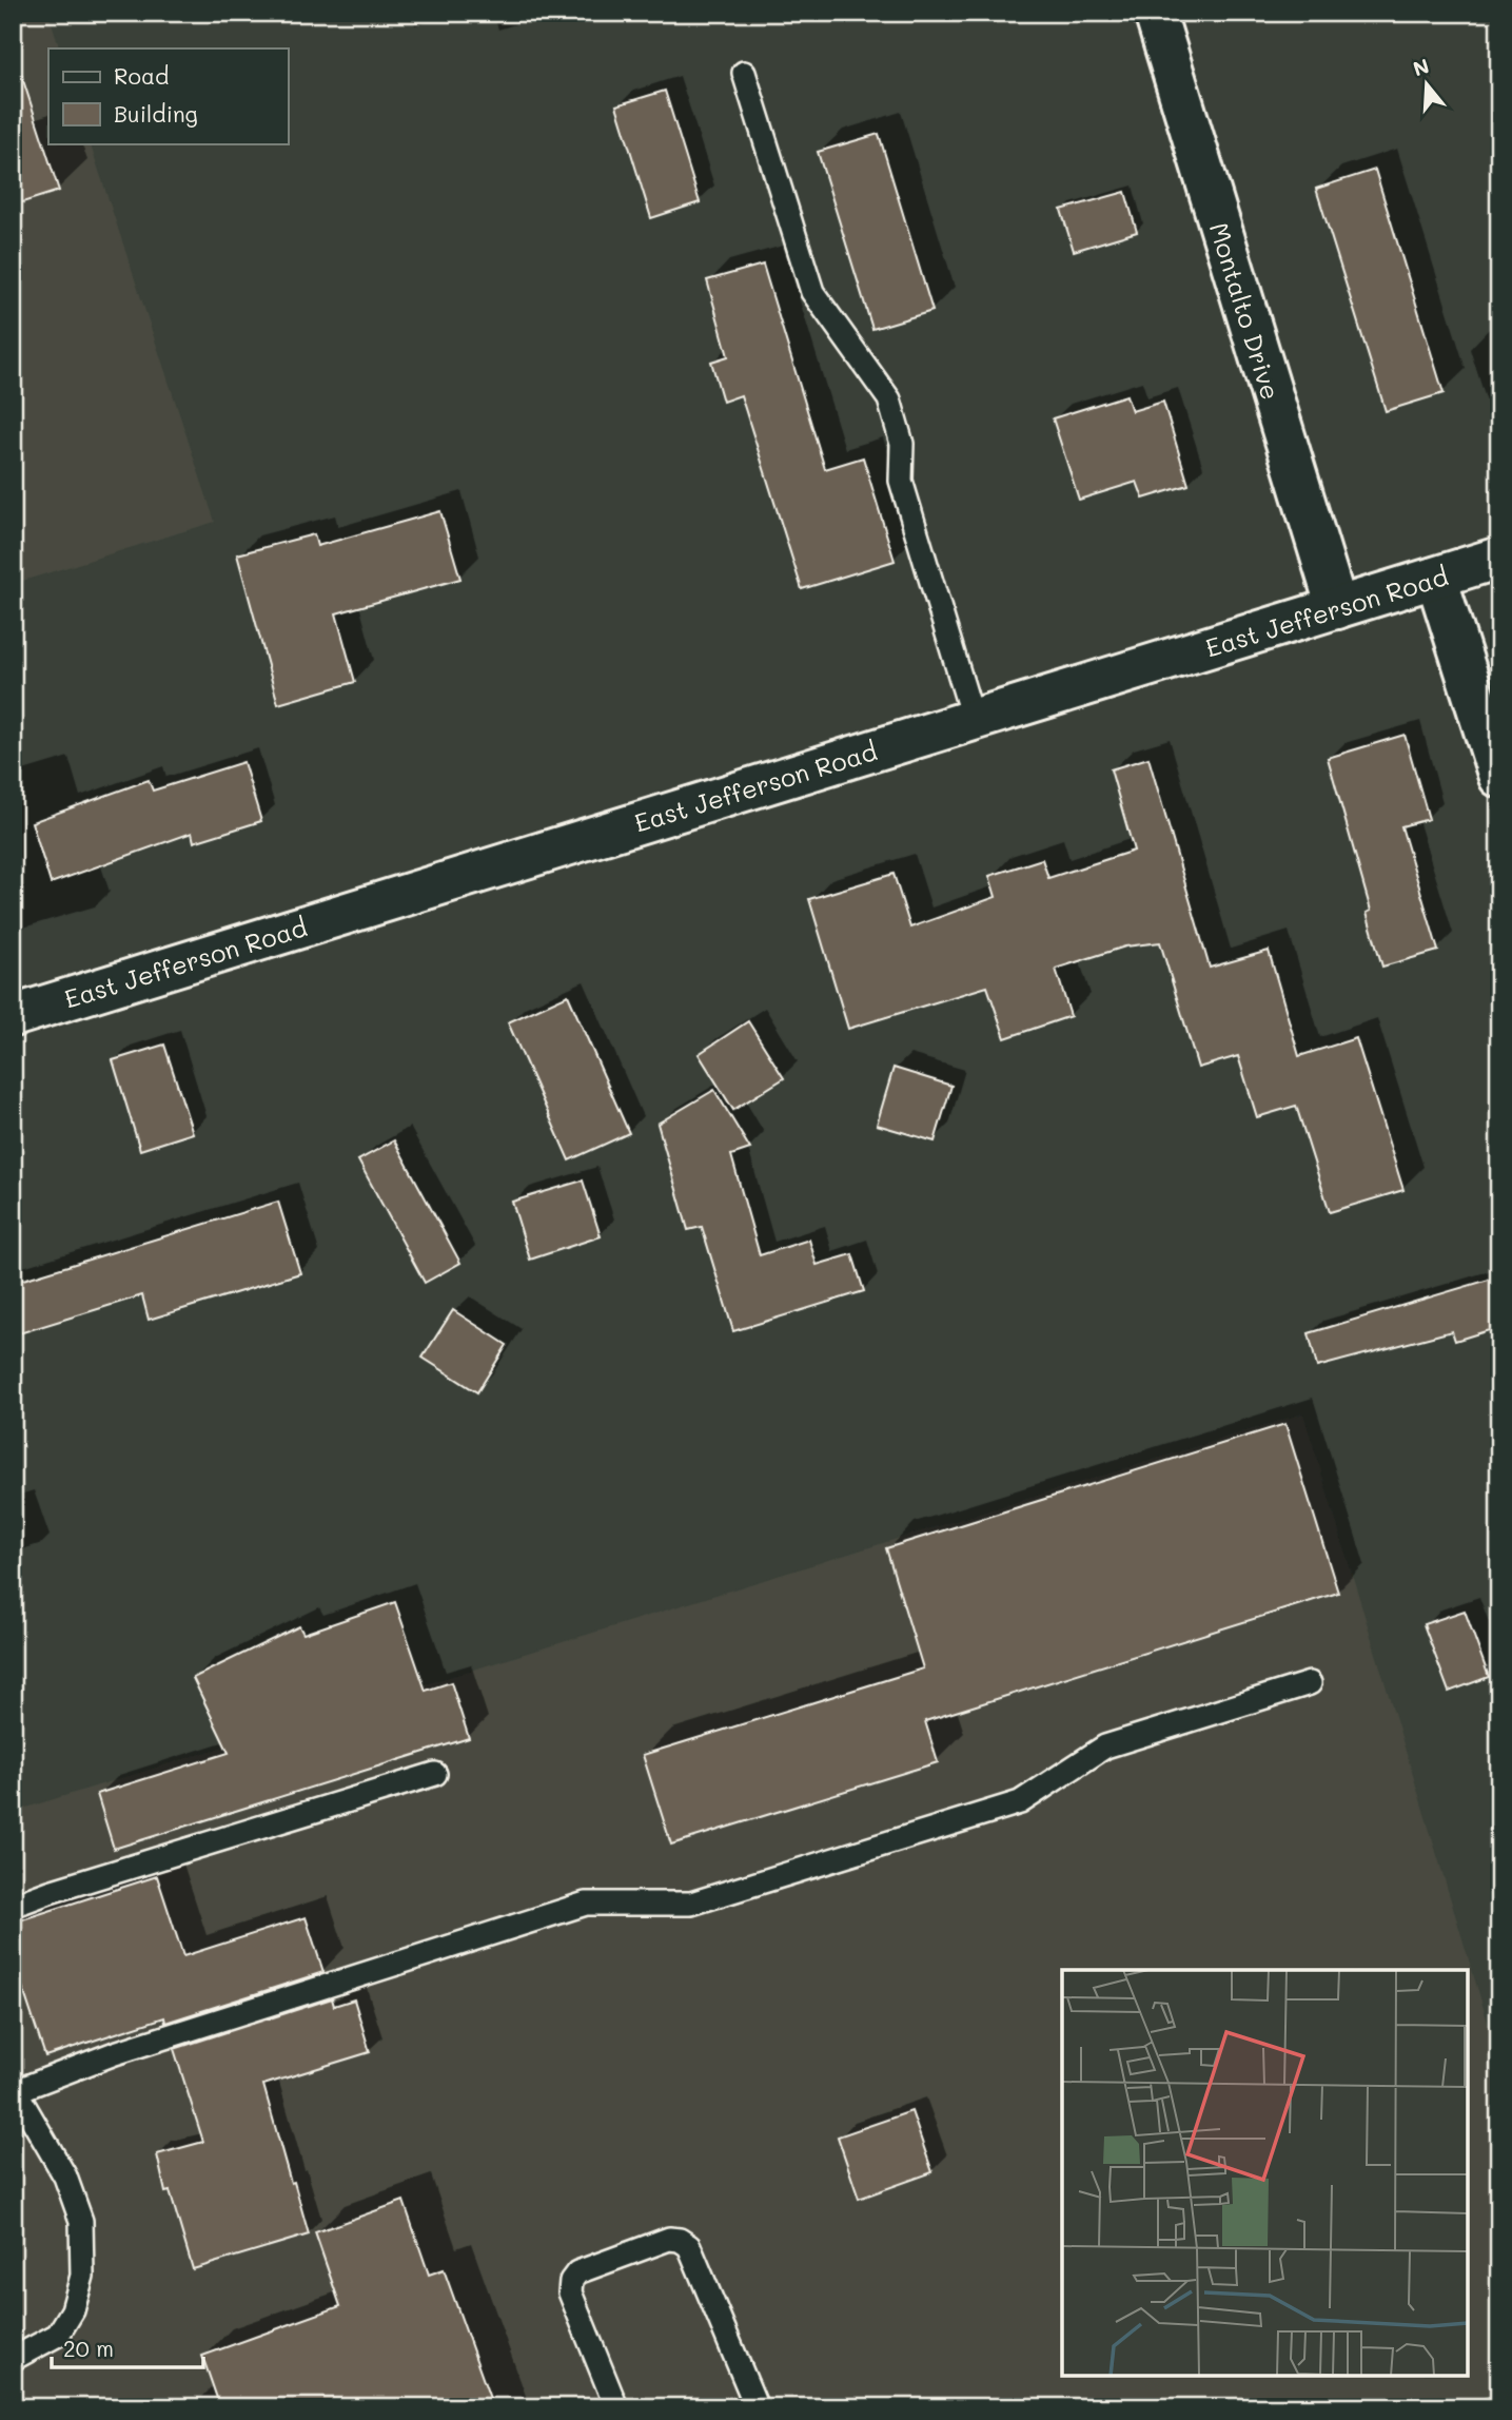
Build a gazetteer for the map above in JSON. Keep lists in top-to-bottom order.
{
  "streets": {
    "street": ["Montalto Drive", "East Jefferson Road"]
  },
  "crossings": [
    ["Montalto Drive", "East Jefferson Road"]
  ],
  "legend": ["Road", "Building"],
  "scale_bar": "20 m",
  "north": "top"
}
